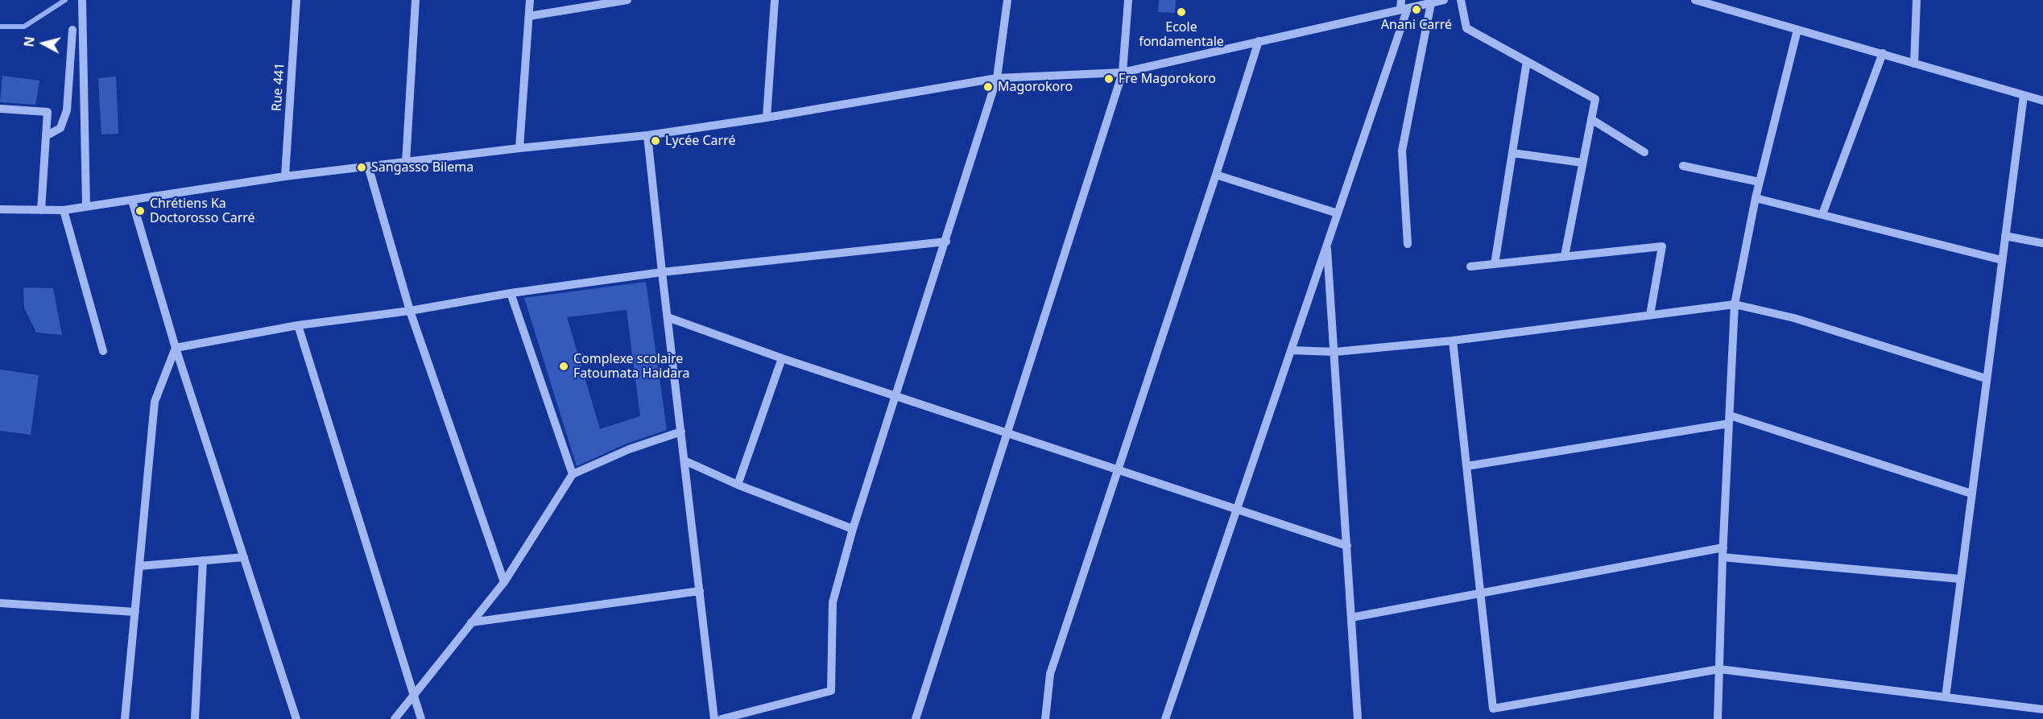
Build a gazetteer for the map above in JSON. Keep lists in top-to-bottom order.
{
  "streets": {
    "street": ["Rue 441"]
  },
  "places": [
    "Anani Carré",
    "Ecole fondamentale",
    "Fre Magorokoro",
    "Magorokoro",
    "Lycée Carré",
    "Sangasso Bilema",
    "Chrétiens Ka Doctorosso Carré",
    "Complexe scolaire Fatoumata Haidara"
  ],
  "north": "left"
}
